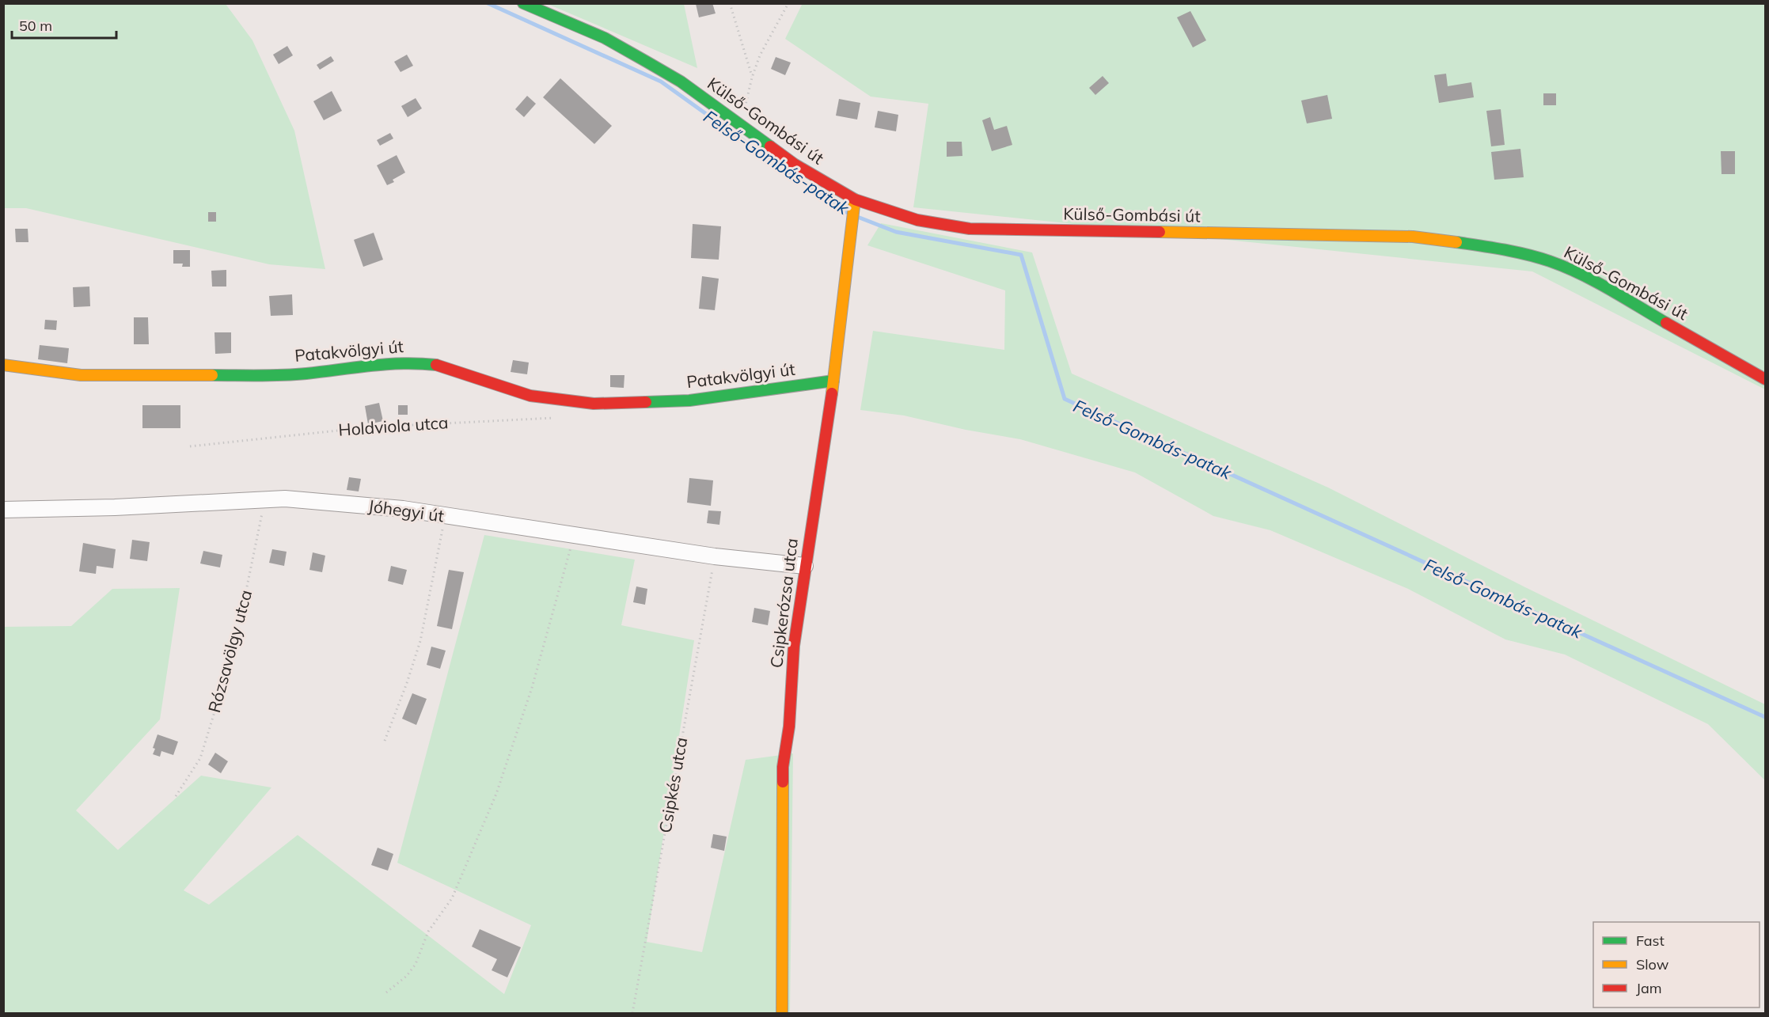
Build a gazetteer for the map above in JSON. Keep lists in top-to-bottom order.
{
  "streets": {
    "street": [
      "Külső-Gombási út",
      "Patakvölgyi út",
      "Jóhegyi út",
      "Csipkerózsa utca"
    ],
    "path": ["Holdviola utca", "Rózsavölgy utca", "Csipkés utca"]
  },
  "crossings": [
    ["Külső-Gombási út", "Csipkerózsa utca"],
    ["Patakvölgyi út", "Csipkerózsa utca"],
    ["Jóhegyi út", "Csipkerózsa utca"],
    ["Jóhegyi út", "Rózsavölgy utca"],
    ["Jóhegyi út", "Csipkés utca"]
  ],
  "water": ["Felső-Gombás-patak"],
  "legend": ["Fast", "Slow", "Jam"],
  "scale_bar": "50 m"
}
